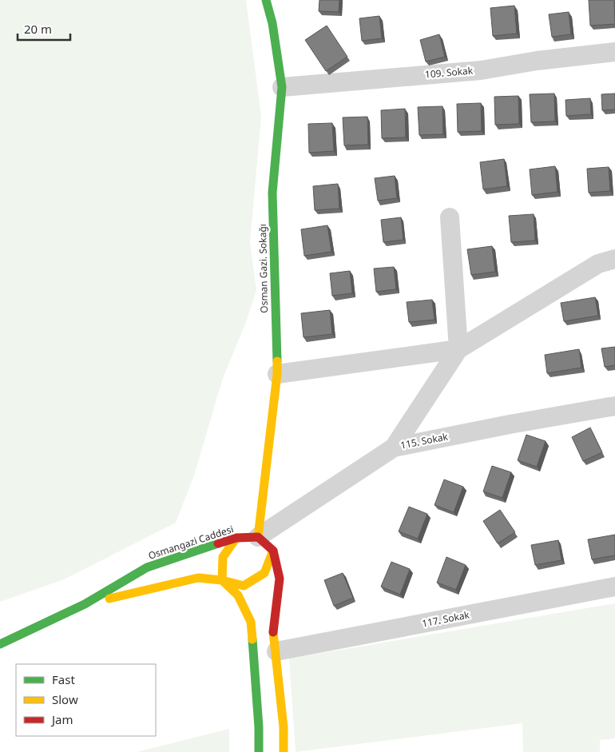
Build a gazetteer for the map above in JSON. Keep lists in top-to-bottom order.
{
  "streets": {
    "main road": ["Osman Gazi. Sokağı", "Osmangazi Caddesi"],
    "street": ["109. Sokak", "115. Sokak", "117. Sokak"]
  },
  "crossings": [
    ["109. Sokak", "Osman Gazi. Sokağı"],
    ["Osman Gazi. Sokağı", "115. Sokak"],
    ["Osman Gazi. Sokağı", "Osmangazi Caddesi"],
    ["115. Sokak", "Osmangazi Caddesi"]
  ],
  "legend": ["Fast", "Slow", "Jam"],
  "scale_bar": "20 m"
}
